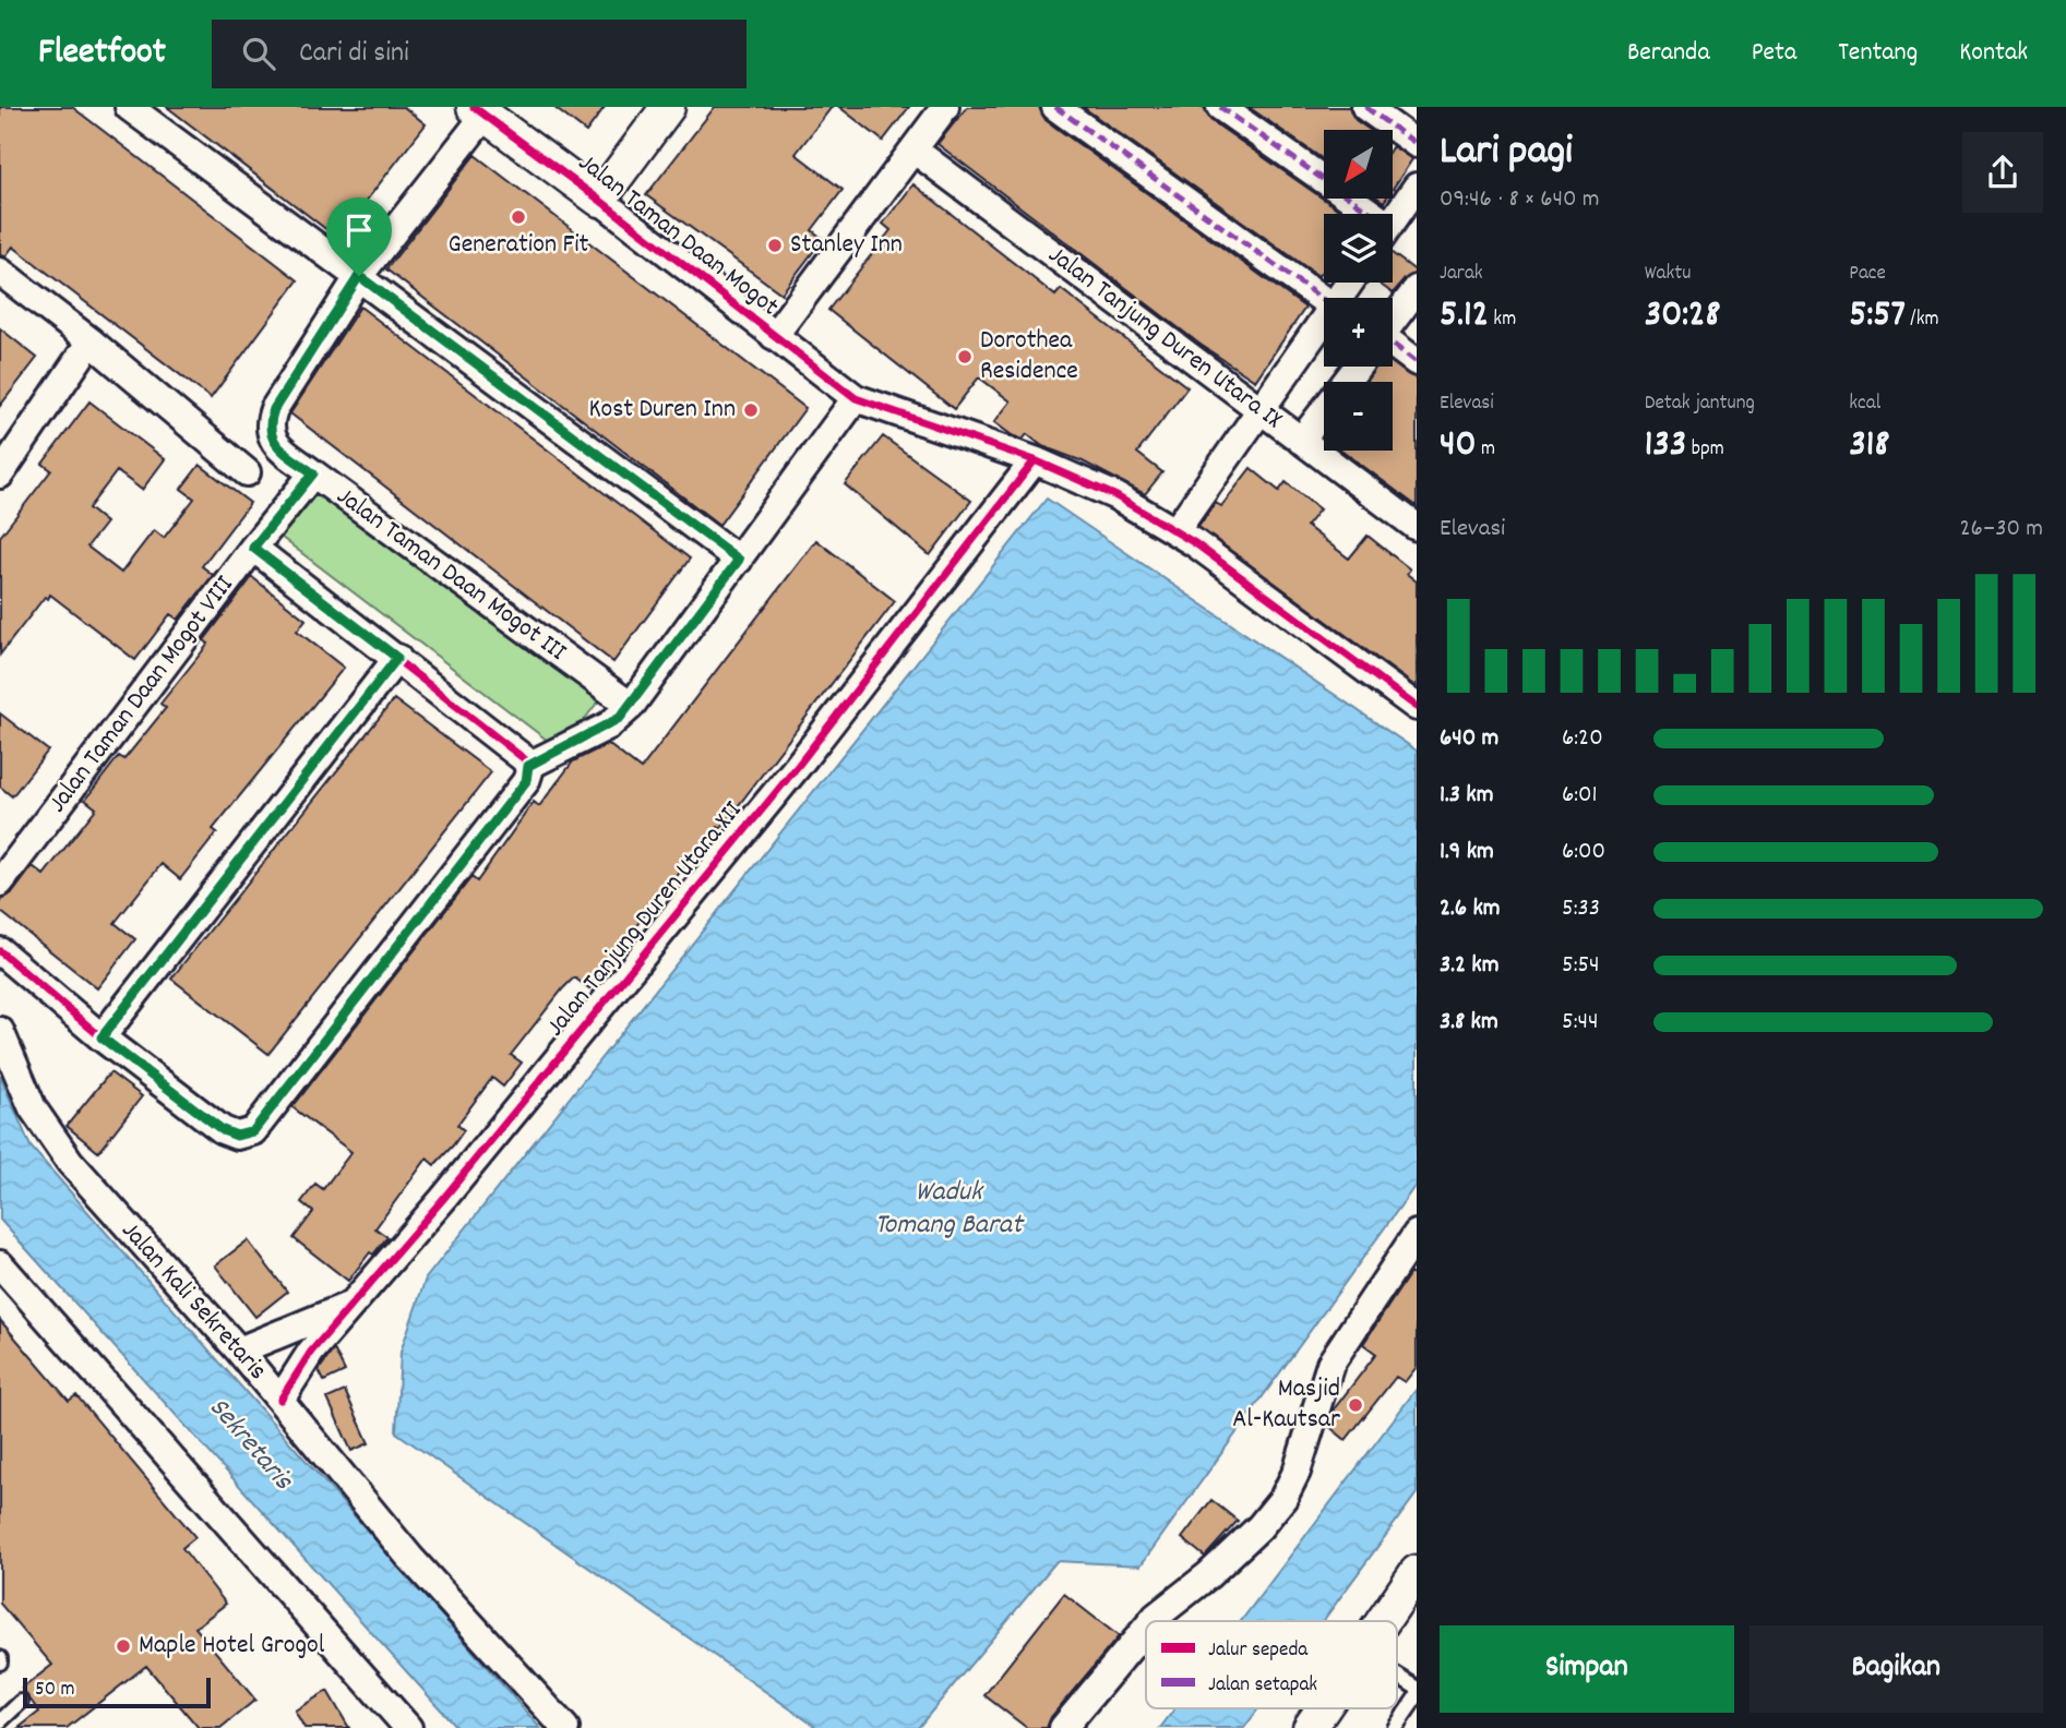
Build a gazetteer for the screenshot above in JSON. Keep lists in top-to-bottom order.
{
  "streets": {
    "street": [
      "Jalan Taman Daan Mogot",
      "Jalan Tanjung Duren Utara IX",
      "Jalan Taman Daan Mogot III",
      "Jalan Taman Daan Mogot VIII",
      "Jalan Tanjung Duren Utara XII",
      "Jalan Kali Sekretaris"
    ]
  },
  "crossings": [
    ["Jalan Taman Daan Mogot", "Jalan Tanjung Duren Utara XII"],
    ["Jalan Taman Daan Mogot III", "Jalan Taman Daan Mogot VIII"],
    ["Jalan Tanjung Duren Utara XII", "Jalan Kali Sekretaris"]
  ],
  "water": ["Waduk Tomang Barat", "Sekretaris"],
  "places": [
    "Generation Fit",
    "Stanley Inn",
    "Dorothea Residence",
    "Kost Duren Inn",
    "Masjid Al-Kautsar",
    "Maple Hotel Grogol"
  ],
  "legend": ["Jalur sepeda", "Jalan setapak"],
  "scale_bar": "50 m",
  "north": "bottom left",
  "page": {
    "header": "Fleetfoot",
    "search": "Cari di sini",
    "nav": [
      "Beranda",
      "Peta",
      "Tentang",
      "Kontak"
    ],
    "heading": ["Lari pagi", "09:46 · 8 × 640 m"],
    "map_buttons": ["+", "−"],
    "stats": [
      ["Jarak", "5.12 km"],
      ["Waktu", "30:28"],
      ["Pace", "5:57 /km"],
      ["Elevasi", "40 m"],
      ["Detak jantung", "133 bpm"],
      ["kcal", "318"]
    ],
    "chart": ["Elevasi", "26–30 m"],
    "list": [
      {
        "name": "640 m",
        "note": "6:20"
      },
      {
        "name": "1.3 km",
        "note": "6:01"
      },
      {
        "name": "1.9 km",
        "note": "6:00"
      },
      {
        "name": "2.6 km",
        "note": "5:33"
      },
      {
        "name": "3.2 km",
        "note": "5:54"
      },
      {
        "name": "3.8 km",
        "note": "5:44"
      }
    ],
    "buttons": ["Simpan", "Bagikan"],
    "scale": "50 m"
  }
}
